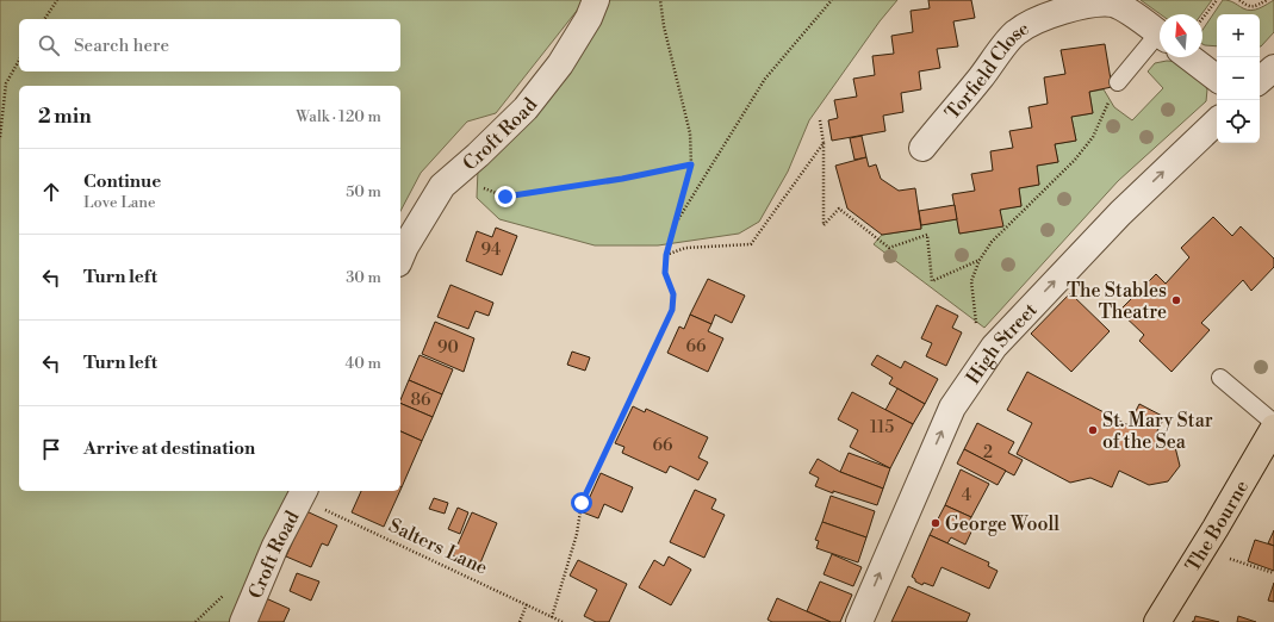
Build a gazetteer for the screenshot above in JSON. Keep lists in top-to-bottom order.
{
  "streets": {
    "highway": ["The Bourne"],
    "street": ["Torfield Close", "Croft Road", "High Street"],
    "path": ["Salters Lane"]
  },
  "crossings": [
    ["Croft Road", "Salters Lane"]
  ],
  "one_way": ["High Street"],
  "places": ["The Stables Theatre", "St. Mary Star of the Sea", "George Wooll"],
  "house_numbers": [
    "94",
    "66",
    "90",
    "86",
    "115",
    "66",
    "2",
    "4"
  ],
  "north": "top",
  "page": {
    "map_buttons": ["+", "−"],
    "search": "Search here",
    "heading": ["2 min", "Walk · 120 m"],
    "list": [
      ["Continue", "Love Lane", "50 m"],
      ["Turn left", "30 m"],
      ["Turn left", "40 m"],
      "Arrive at destination"
    ]
  }
}
